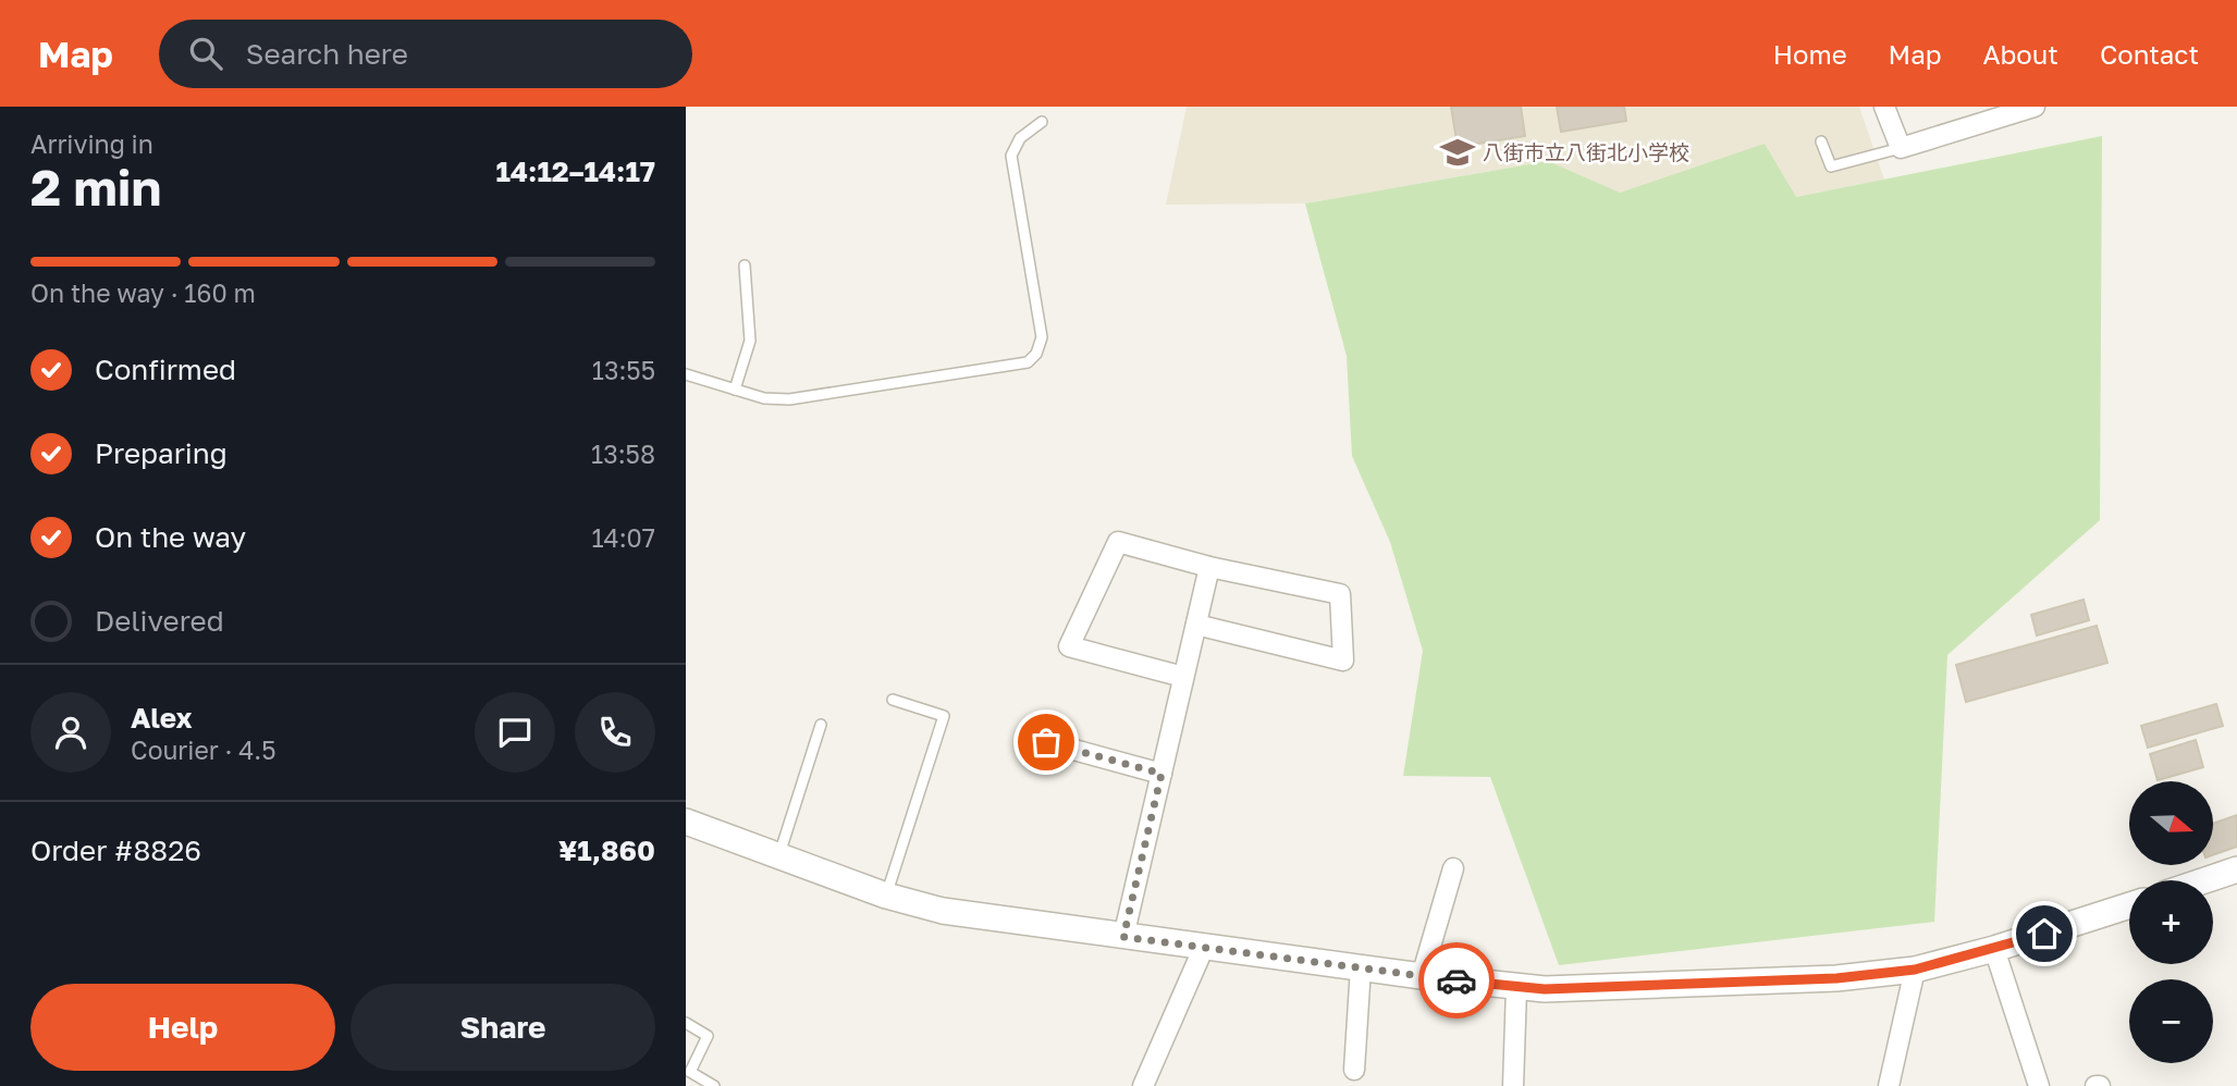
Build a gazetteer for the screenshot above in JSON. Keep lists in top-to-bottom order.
{
  "places": {
    "school or university": ["八街市立八街北小学校"]
  },
  "north": "right",
  "page": {
    "header": "Map",
    "search": "Search here",
    "nav": [
      "Home",
      "Map",
      "About",
      "Contact"
    ],
    "heading": ["2 min", "Arriving in", "14:12–14:17"],
    "panel": [
      "Alex",
      "Courier · 4.5",
      "Order #8826",
      "¥1,860"
    ],
    "bar": "On the way · 160 m",
    "list": [
      ["Confirmed", "13:55"],
      ["Preparing", "13:58"],
      ["On the way", "14:07"],
      "Delivered"
    ],
    "map_buttons": ["+", "−"],
    "buttons": ["Help", "Share"]
  }
}
